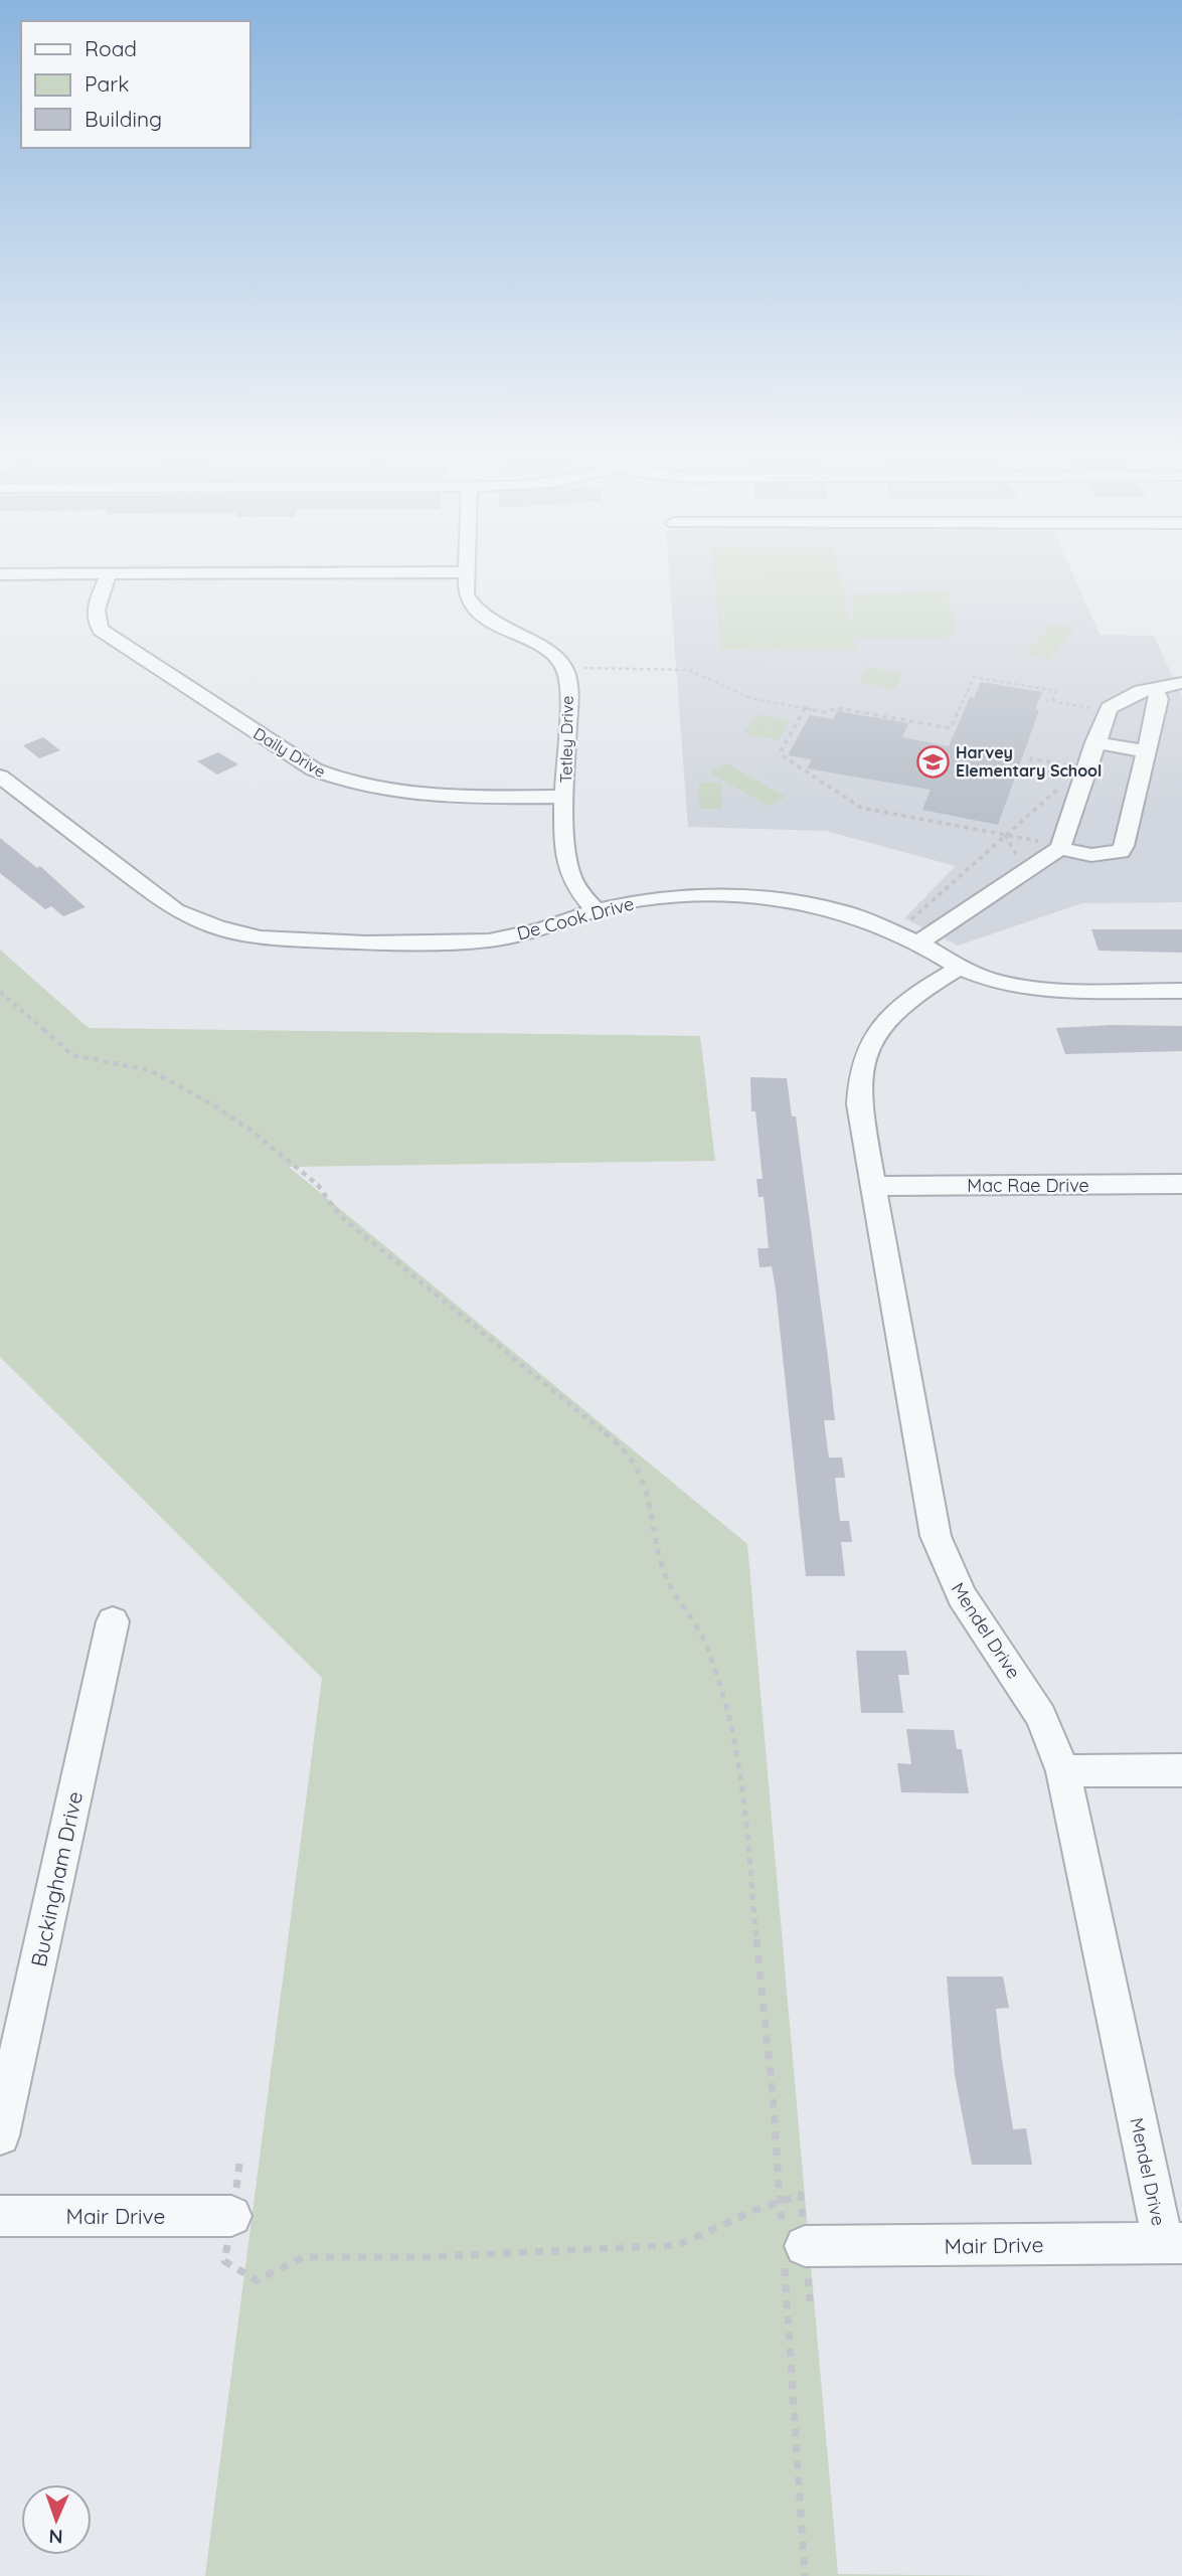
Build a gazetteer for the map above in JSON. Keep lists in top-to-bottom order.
{
  "streets": {
    "street": [
      "Tetley Drive",
      "Daily Drive",
      "De Cook Drive",
      "Mac Rae Drive",
      "Mendel Drive",
      "Buckingham Drive",
      "Mair Drive"
    ]
  },
  "crossings": [
    ["Tetley Drive", "Daily Drive"],
    ["Tetley Drive", "De Cook Drive"],
    ["De Cook Drive", "Mendel Drive"],
    ["Mac Rae Drive", "Mendel Drive"],
    ["Mendel Drive", "Mair Drive"]
  ],
  "places": {
    "school or university": ["Harvey Elementary School"]
  },
  "legend": ["Road", "Park", "Building"],
  "north": "bottom"
}
